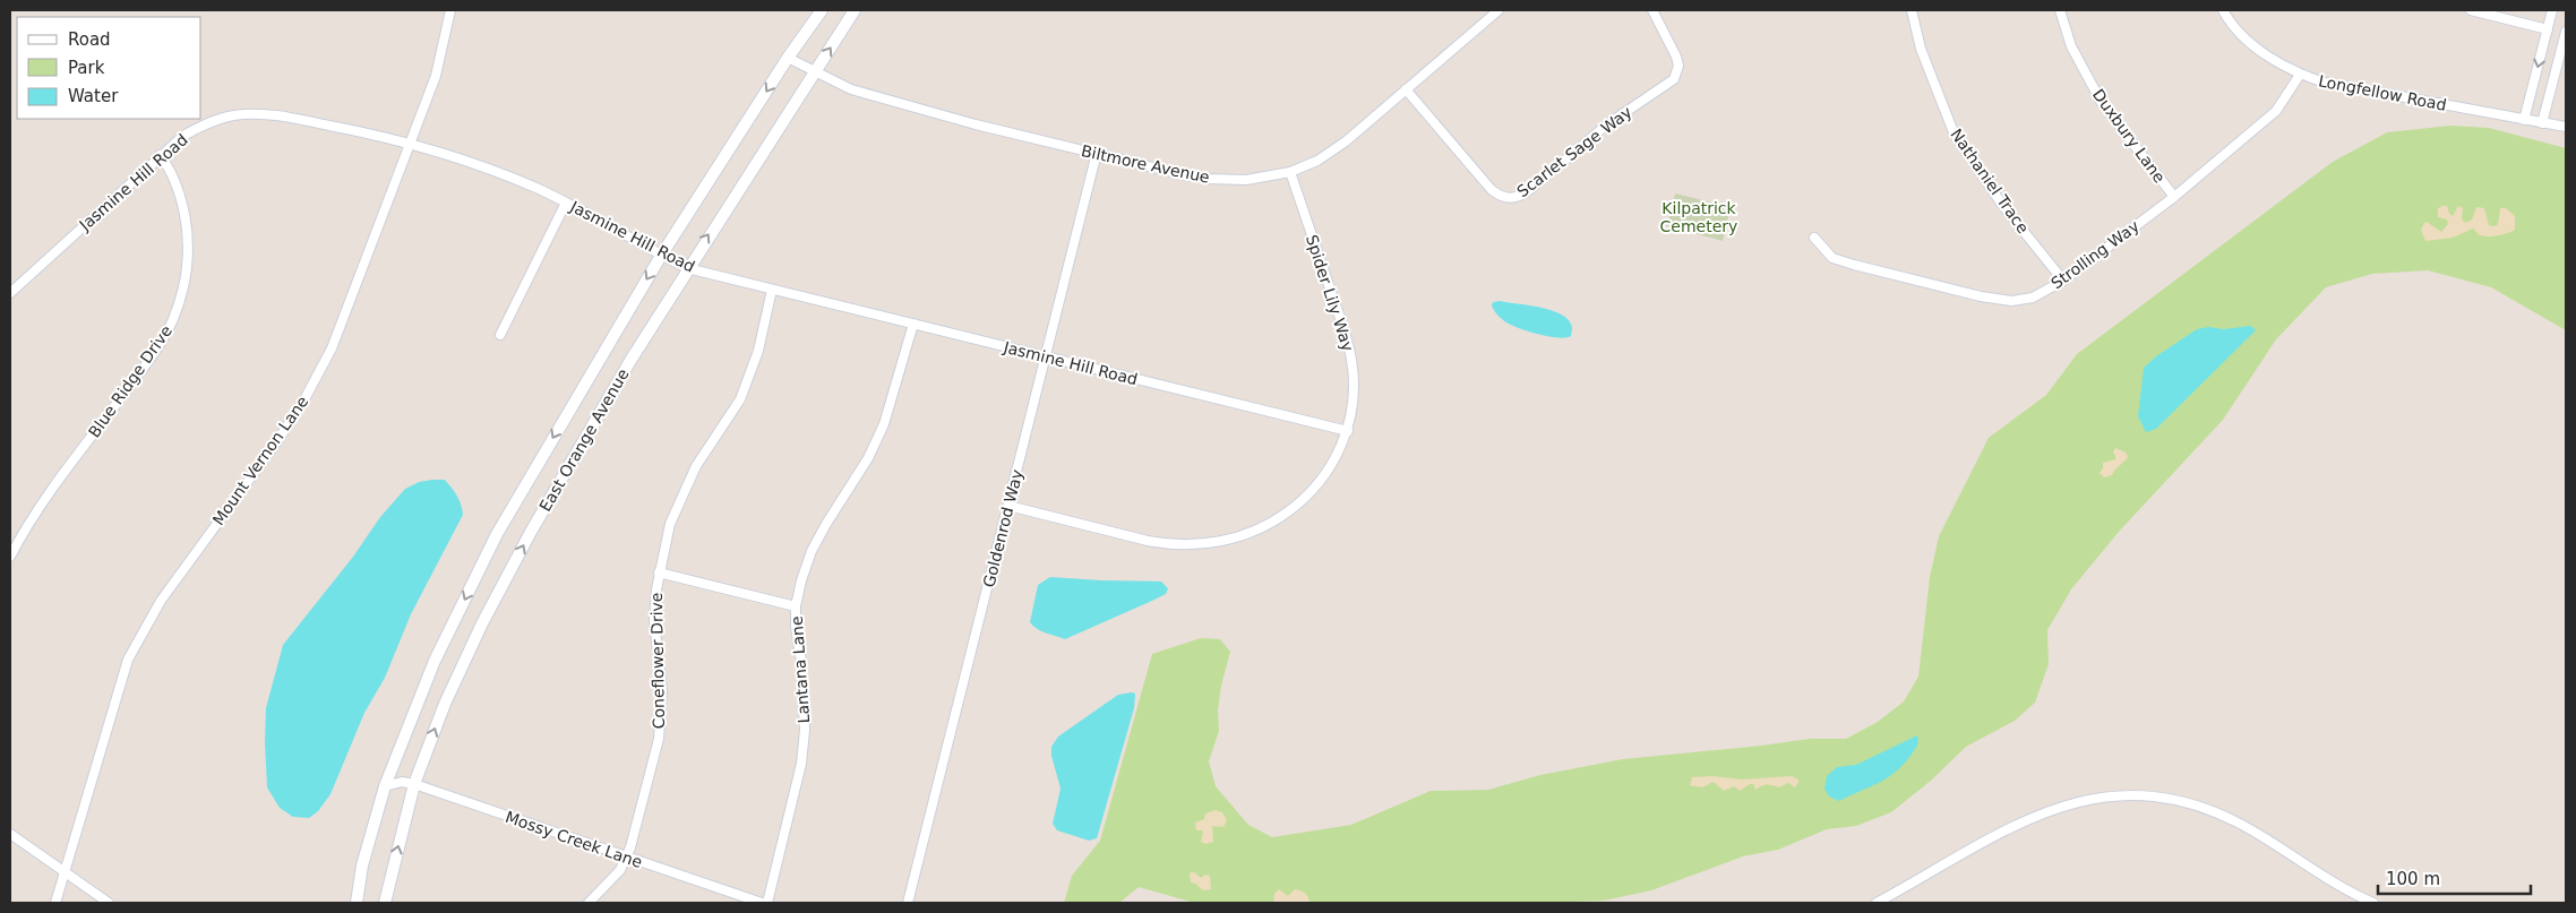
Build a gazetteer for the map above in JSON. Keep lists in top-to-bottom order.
{
  "streets": {
    "street": [
      "Longfellow Road",
      "Duxbury Lane",
      "Scarlet Sage Way",
      "Biltmore Avenue",
      "Nathaniel Trace",
      "Jasmine Hill Road",
      "Strolling Way",
      "Spider Lily Way",
      "Blue Ridge Drive",
      "East Orange Avenue",
      "Mount Vernon Lane",
      "Goldenrod Way",
      "Coneflower Drive",
      "Lantana Lane",
      "Mossy Creek Lane"
    ]
  },
  "crossings": [
    ["Longfellow Road", "Strolling Way"],
    ["Duxbury Lane", "Strolling Way"],
    ["Scarlet Sage Way", "Biltmore Avenue"],
    ["Biltmore Avenue", "Spider Lily Way"],
    ["Biltmore Avenue", "East Orange Avenue"],
    ["Biltmore Avenue", "Goldenrod Way"],
    ["Nathaniel Trace", "Strolling Way"],
    ["Jasmine Hill Road", "Spider Lily Way"],
    ["Jasmine Hill Road", "Blue Ridge Drive"],
    ["Jasmine Hill Road", "East Orange Avenue"],
    ["Jasmine Hill Road", "Mount Vernon Lane"],
    ["Jasmine Hill Road", "Goldenrod Way"],
    ["Jasmine Hill Road", "Coneflower Drive"],
    ["Jasmine Hill Road", "Lantana Lane"],
    ["Spider Lily Way", "Goldenrod Way"],
    ["East Orange Avenue", "Mossy Creek Lane"],
    ["Coneflower Drive", "Mossy Creek Lane"]
  ],
  "parks": ["Kilpatrick Cemetery"],
  "legend": ["Road", "Park", "Water"],
  "scale_bar": "100 m"
}
